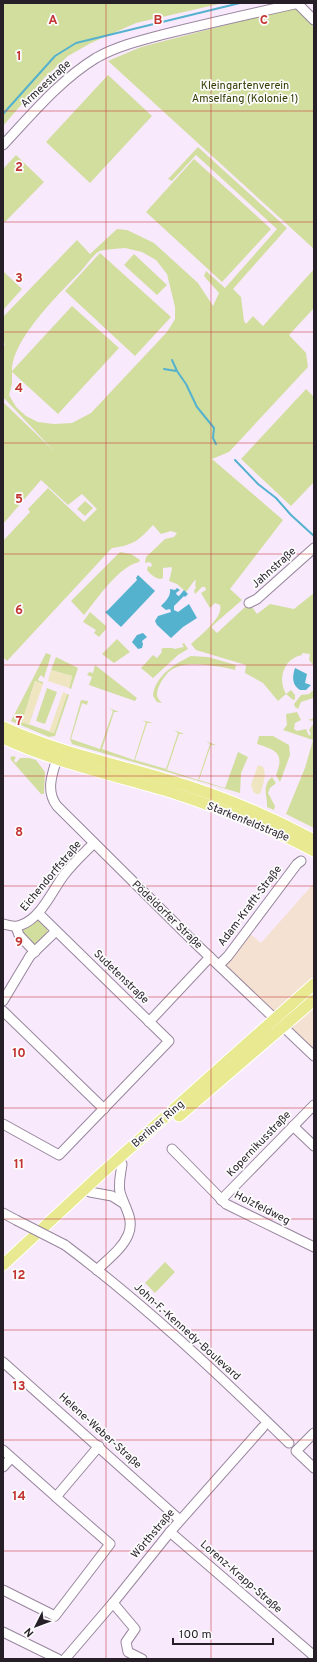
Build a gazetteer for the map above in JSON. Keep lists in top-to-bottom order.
{
  "streets": {
    "main road": ["Starkenfeldstraße", "Berliner Ring"],
    "street": [
      "Armeestraße",
      "Jahnstraße",
      "Eichendorffstraße",
      "Adam-Krafft-Straße",
      "Pödeldorfer Straße",
      "Sudetenstraße",
      "Kopernikusstraße",
      "Holzfeldweg",
      "John-F.-Kennedy-Boulevard",
      "Helene-Weber-Straße",
      "Wörthstraße",
      "Lorenz-Krapp-Straße"
    ]
  },
  "crossings": [
    ["Starkenfeldstraße", "Pödeldorfer Straße"],
    ["Eichendorffstraße", "Pödeldorfer Straße"],
    ["Eichendorffstraße", "Sudetenstraße"],
    ["Adam-Krafft-Straße", "Pödeldorfer Straße"],
    ["Pödeldorfer Straße", "Berliner Ring"],
    ["Kopernikusstraße", "Holzfeldweg"],
    ["Helene-Weber-Straße", "Wörthstraße"],
    ["Wörthstraße", "Lorenz-Krapp-Straße"]
  ],
  "parks": ["Kleingartenverein Amselfang (Kolonie 1)"],
  "scale_bar": "100 m",
  "north": "bottom left",
  "grid": {
    "columns": ["A", "B", "C"],
    "rows": [
      "1",
      "2",
      "3",
      "4",
      "5",
      "6",
      "7",
      "8",
      "9",
      "10",
      "11",
      "12",
      "13",
      "14"
    ]
  }
}
